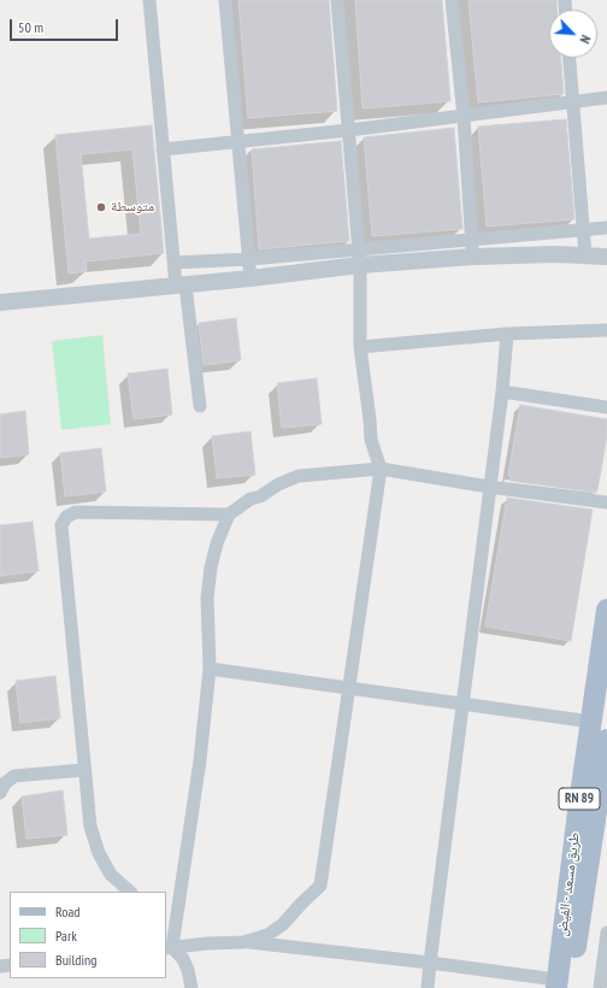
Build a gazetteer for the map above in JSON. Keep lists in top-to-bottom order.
{
  "streets": {
    "main road": ["RN 89", "طريق مسعد - الفيض"]
  },
  "places": ["متوسطة"],
  "legend": ["Road", "Park", "Building"],
  "scale_bar": "50 m",
  "north": "bottom right"
}
